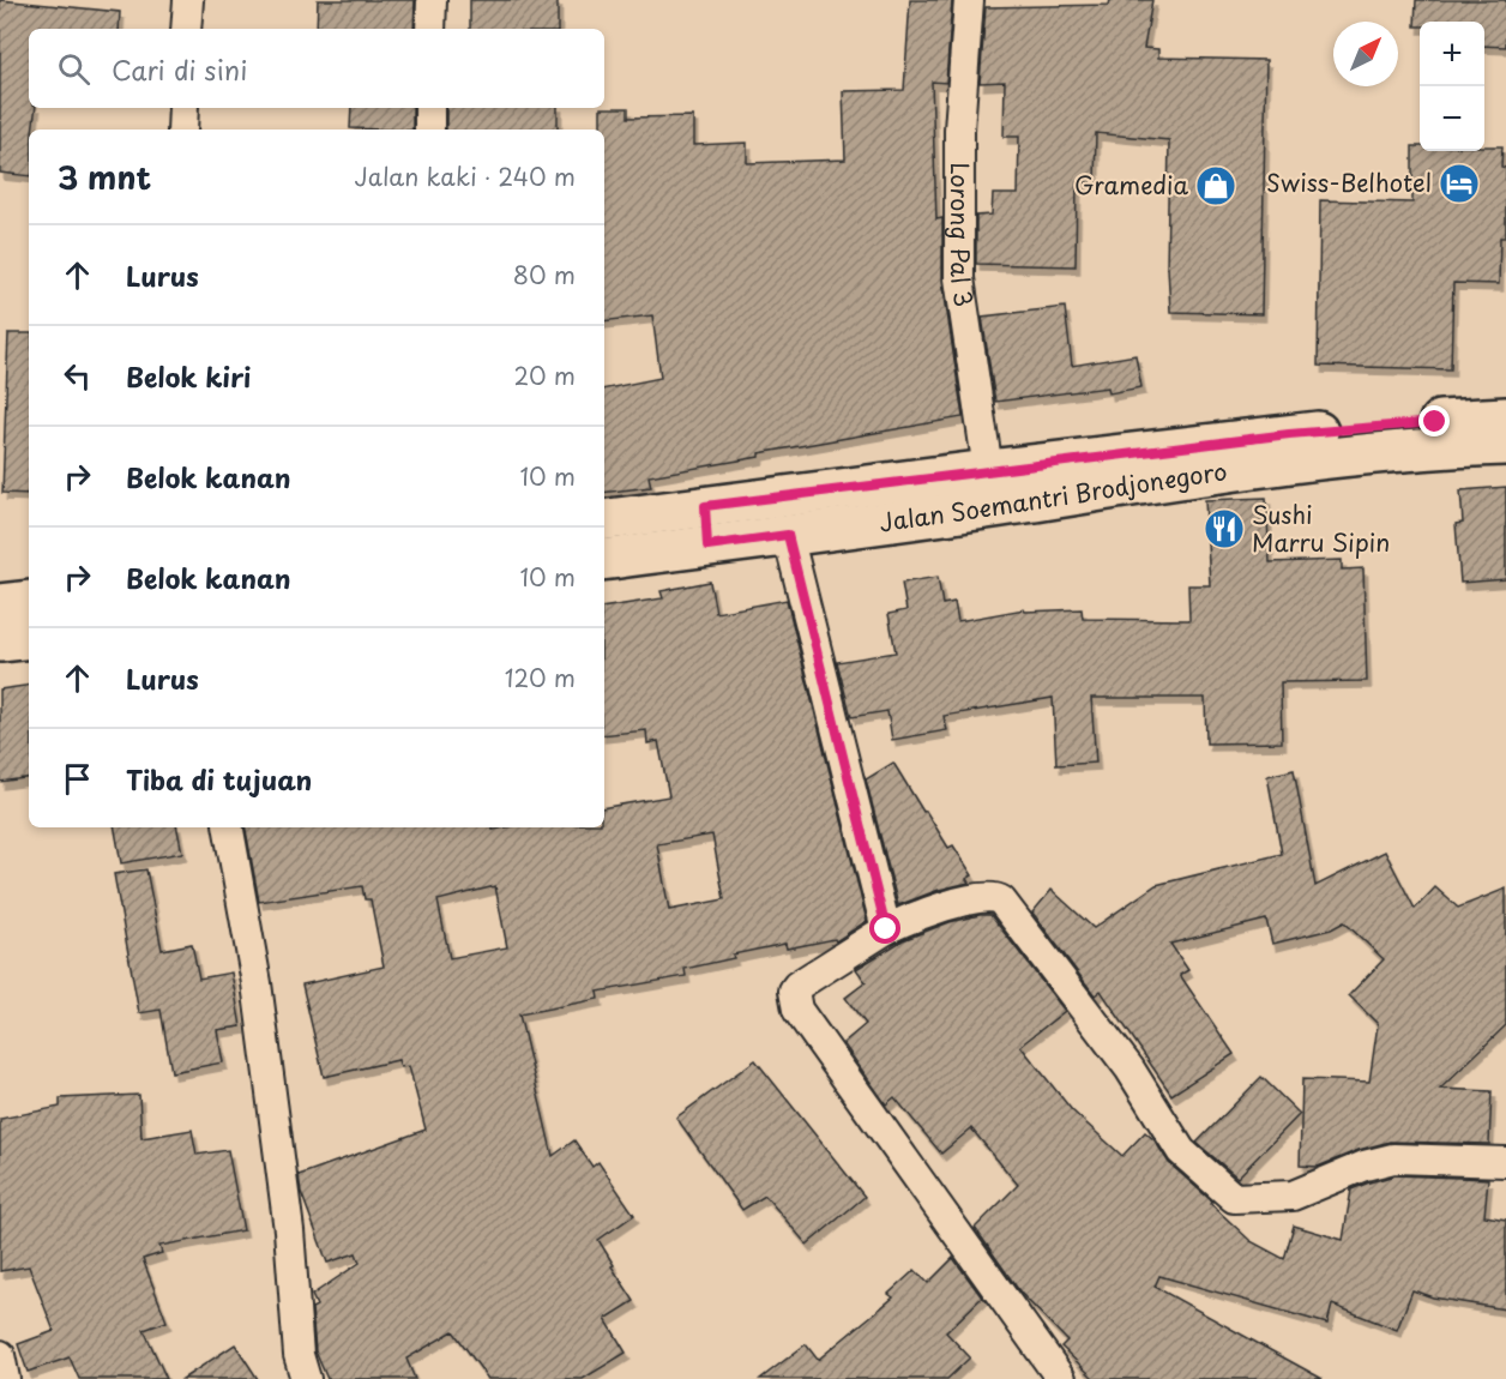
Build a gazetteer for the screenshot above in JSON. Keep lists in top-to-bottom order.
{
  "streets": {
    "main road": ["Jalan Soemantri Brodjonegoro"],
    "street": ["Lorong Pal 3"]
  },
  "places": {
    "hotel": ["Swiss-Belhotel"],
    "shop": ["Gramedia"],
    "restaurant": ["Sushi Marru Sipin"]
  },
  "north": "top right",
  "page": {
    "map_buttons": ["+", "−"],
    "search": "Cari di sini",
    "heading": ["3 mnt", "Jalan kaki · 240 m"],
    "list": [
      ["Lurus", "80 m"],
      ["Belok kiri", "20 m"],
      ["Belok kanan", "10 m"],
      ["Belok kanan", "10 m"],
      ["Lurus", "120 m"],
      "Tiba di tujuan"
    ]
  }
}
